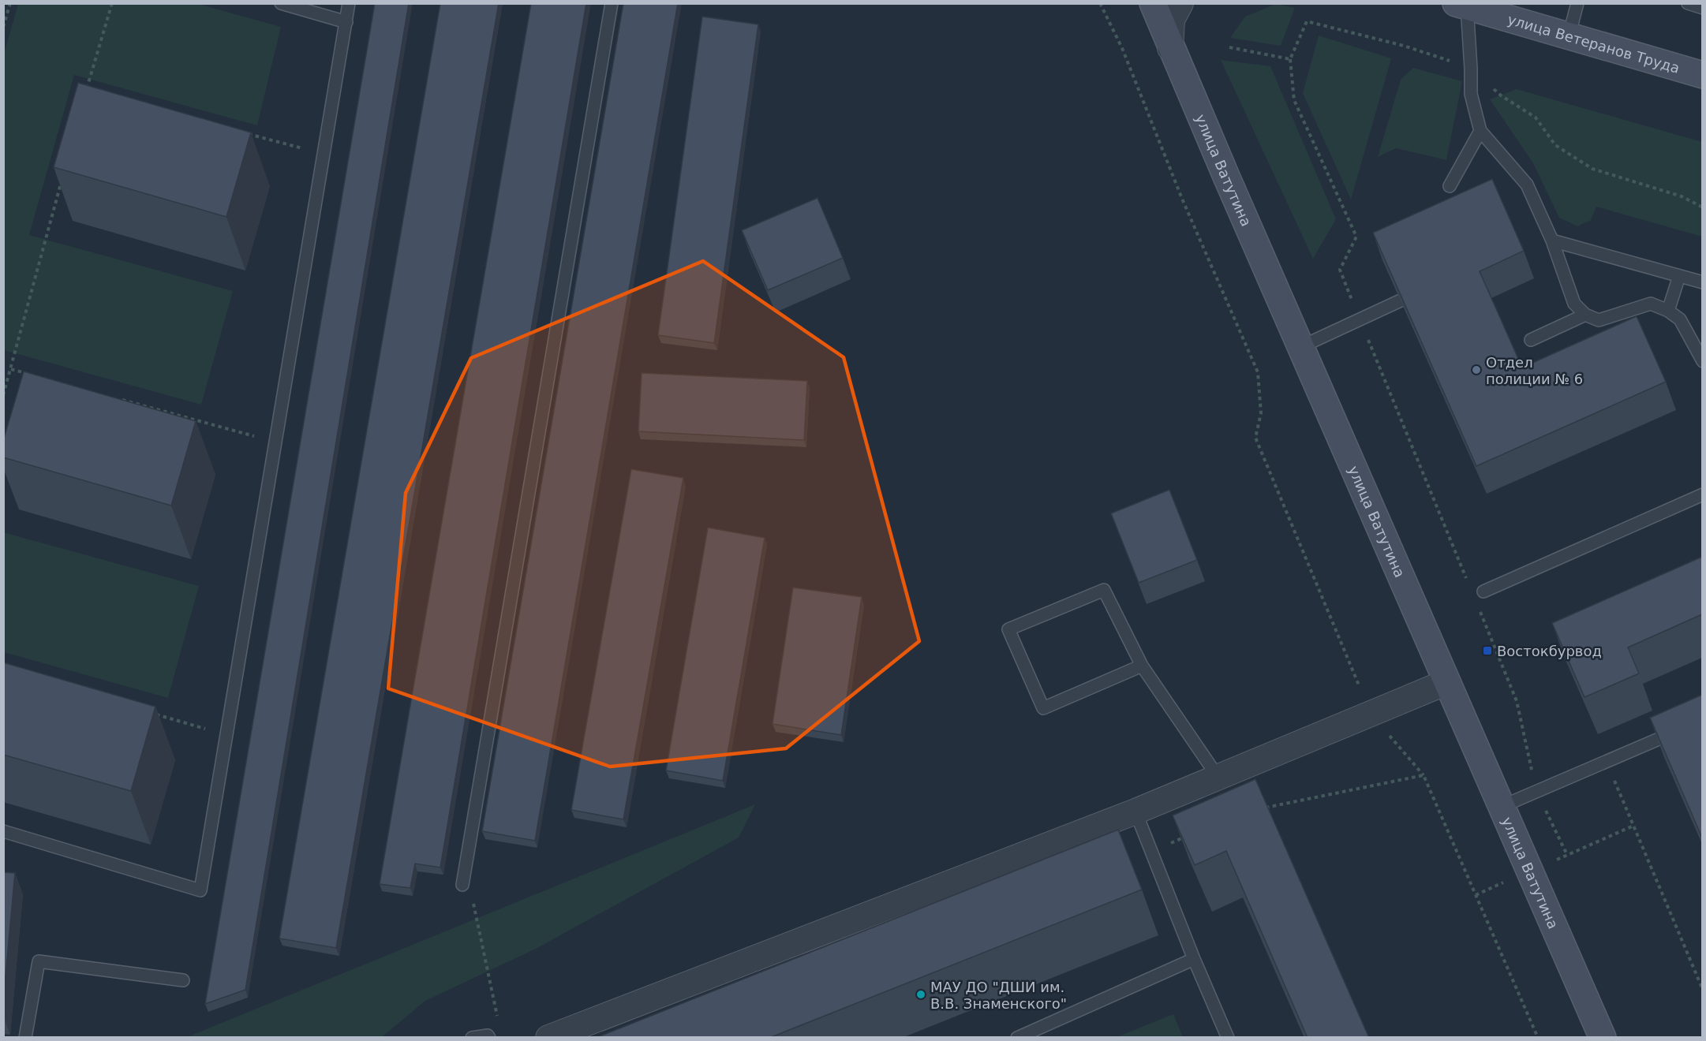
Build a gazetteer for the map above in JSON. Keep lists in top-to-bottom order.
{
  "streets": {
    "main road": ["улица Ветеранов Труда", "улица Ватутина"]
  },
  "places": {
    "other": ["Отдел полиции № 6", "МАУ ДО \"ДШИ им. В.В. Знаменского\""],
    "transit": ["Востокбурвод"]
  }
}
